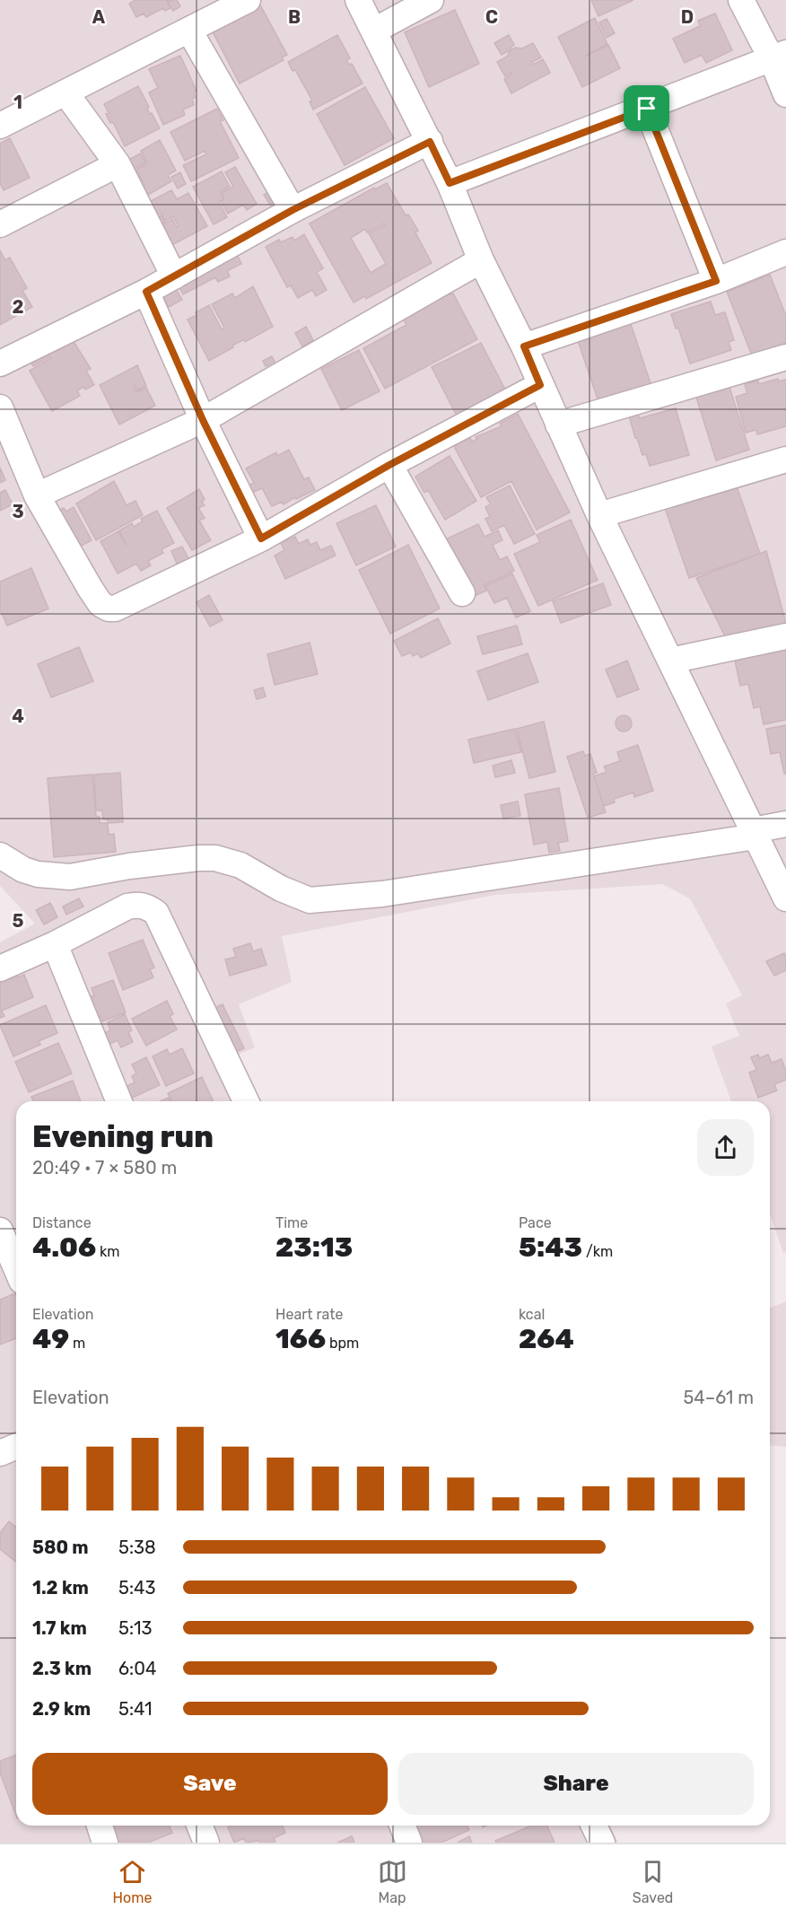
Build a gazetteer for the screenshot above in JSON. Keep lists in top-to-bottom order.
{
  "page": {
    "heading": ["Evening run", "20:49 · 7 × 580 m"],
    "stats": [
      ["Distance", "4.06 km"],
      ["Time", "23:13"],
      ["Pace", "5:43 /km"],
      ["Elevation", "49 m"],
      ["Heart rate", "166 bpm"],
      ["kcal", "264"]
    ],
    "chart": ["Elevation", "54–61 m"],
    "list": [
      {
        "name": "580 m",
        "note": "5:38"
      },
      {
        "name": "1.2 km",
        "note": "5:43"
      },
      {
        "name": "1.7 km",
        "note": "5:13"
      },
      {
        "name": "2.3 km",
        "note": "6:04"
      },
      {
        "name": "2.9 km",
        "note": "5:41"
      }
    ],
    "buttons": ["Save", "Share"],
    "tabs": ["Home", "Map", "Saved"]
  },
  "grid": {
    "columns": [
      "A",
      "B",
      "C",
      "D"
    ],
    "rows": [
      "1",
      "2",
      "3",
      "4",
      "5"
    ]
  }
}
